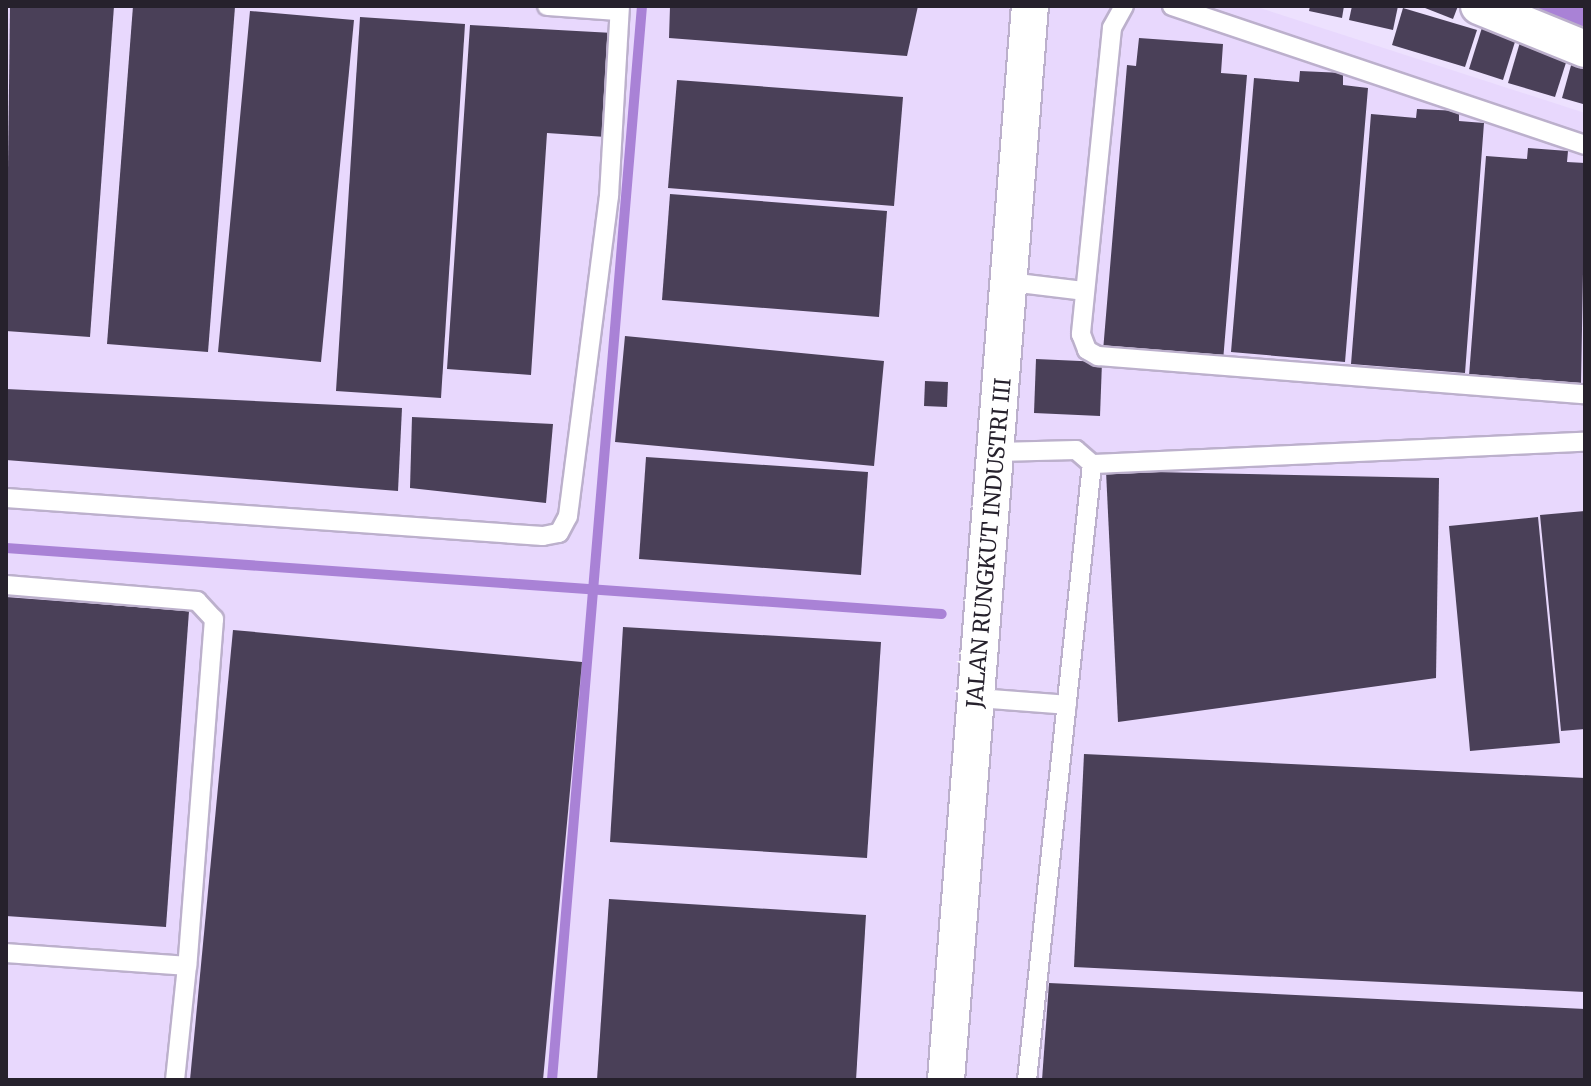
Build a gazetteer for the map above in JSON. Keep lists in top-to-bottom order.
{
  "streets": {
    "street": ["JALAN RUNGKUT INDUSTRI III"]
  }
}
